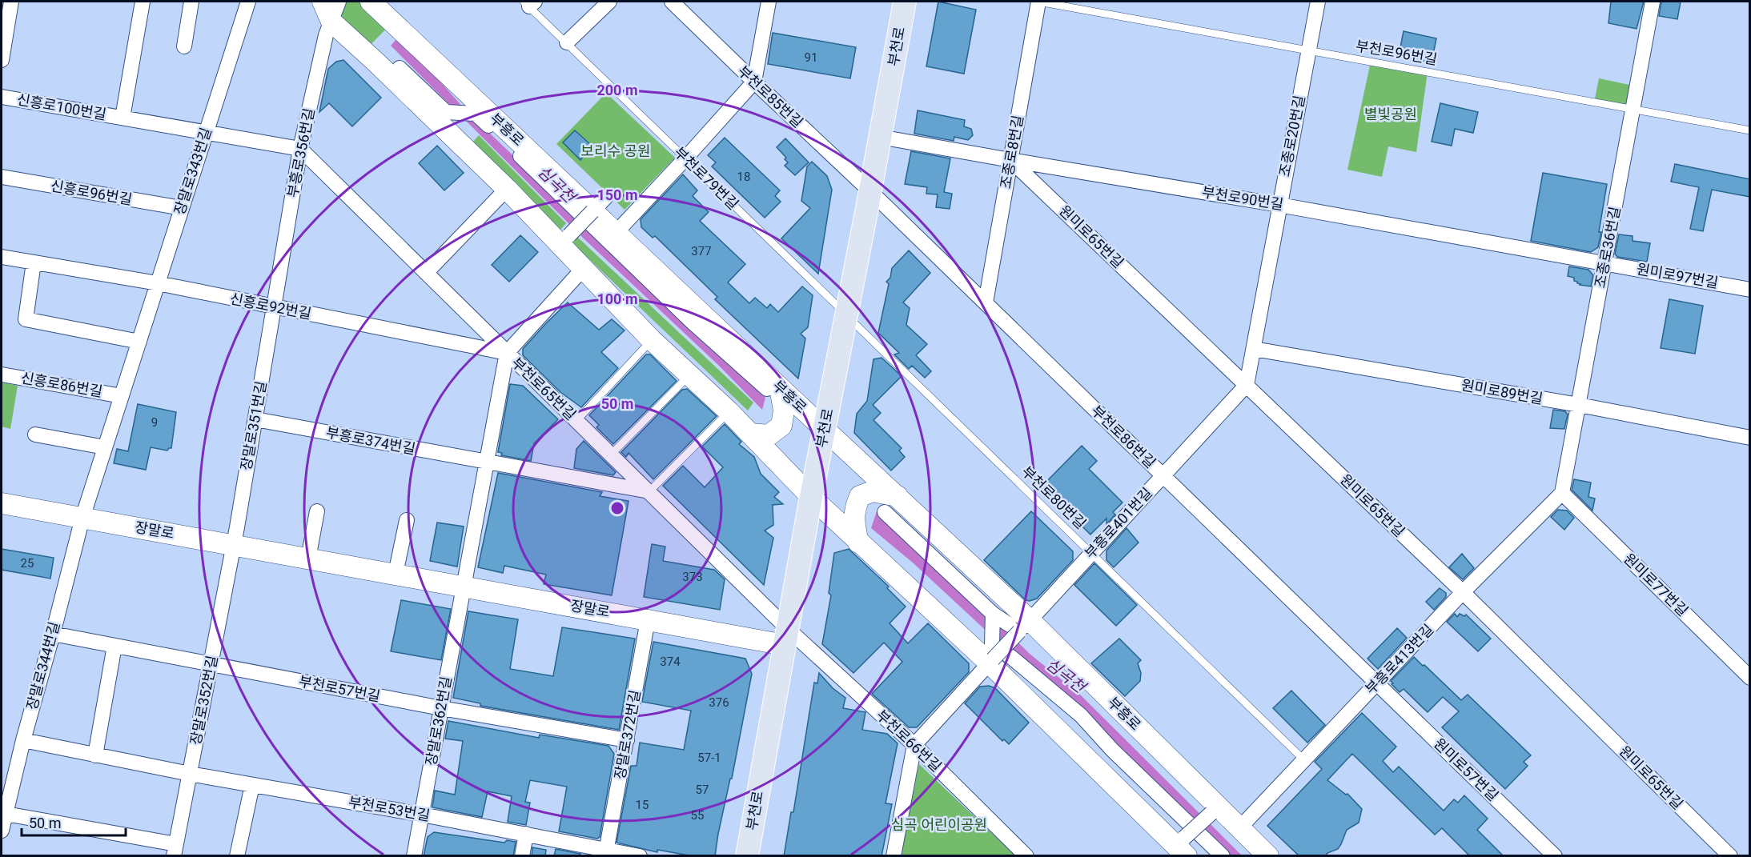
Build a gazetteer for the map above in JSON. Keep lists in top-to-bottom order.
{
  "streets": {
    "main road": ["부천로"],
    "street": [
      "부천로85번길",
      "신흥로100번길",
      "부흥로",
      "조종로20번길",
      "조종로8번길",
      "부흥로356번길",
      "장말로343번길",
      "신흥로96번길",
      "부천로90번길",
      "원미로65번길",
      "조종로36번길",
      "원미로97번길",
      "신흥로92번길",
      "신흥로86번길",
      "부천로65번길",
      "원미로89번길",
      "장말로351번길",
      "부천로86번길",
      "부흥로374번길",
      "부흥로401번길",
      "장말로",
      "원미로77번길",
      "부흥로413번길",
      "장말로344번길",
      "부천로57번길",
      "장말로352번길",
      "장말로362번길",
      "장말로372번길",
      "부천로66번길",
      "원미로57번길",
      "부천로53번길"
    ],
    "lane": ["부천로96번길", "부천로79번길", "부천로80번길"]
  },
  "crossings": [
    ["부천로", "부천로85번길"],
    ["부천로", "부흥로"],
    ["부천로", "부천로79번길"],
    ["부천로", "부천로90번길"],
    ["부천로", "부천로65번길"],
    ["부천로", "부천로86번길"],
    ["부천로", "부천로80번길"],
    ["부천로", "장말로"],
    ["부천로", "부천로66번길"],
    ["부천로96번길", "조종로20번길"],
    ["부천로96번길", "조종로8번길"],
    ["부천로96번길", "조종로36번길"],
    ["부천로85번길", "부천로86번길"],
    ["신흥로100번길", "부흥로356번길"],
    ["신흥로100번길", "장말로343번길"],
    ["신흥로100번길", "부천로65번길"],
    ["부흥로", "부흥로401번길"],
    ["부흥로", "부흥로413번길"],
    ["조종로20번길", "부천로90번길"],
    ["조종로20번길", "원미로65번길"],
    ["조종로20번길", "원미로89번길"],
    ["조종로20번길", "부흥로401번길"],
    ["조종로8번길", "부천로90번길"],
    ["조종로8번길", "원미로65번길"],
    ["조종로8번길", "부천로86번길"],
    ["부흥로356번길", "신흥로92번길"],
    ["부흥로356번길", "부천로65번길"],
    ["부흥로356번길", "장말로351번길"],
    ["장말로343번길", "신흥로96번길"],
    ["장말로343번길", "신흥로92번길"],
    ["장말로343번길", "신흥로86번길"],
    ["장말로343번길", "장말로"],
    ["장말로343번길", "장말로344번길"],
    ["부천로79번길", "부천로80번길"],
    ["부천로90번길", "원미로65번길"],
    ["부천로90번길", "조종로36번길"],
    ["부천로90번길", "원미로97번길"],
    ["원미로65번길", "부흥로401번길"],
    ["원미로65번길", "부흥로413번길"],
    ["조종로36번길", "원미로97번길"],
    ["조종로36번길", "원미로89번길"],
    ["조종로36번길", "원미로77번길"],
    ["조종로36번길", "부흥로413번길"],
    ["신흥로92번길", "부천로65번길"],
    ["신흥로92번길", "장말로351번길"],
    ["부천로65번길", "부흥로374번길"],
    ["부천로65번길", "장말로"],
    ["부천로65번길", "부천로66번길"],
    ["장말로351번길", "부흥로374번길"],
    ["장말로351번길", "장말로"],
    ["장말로351번길", "장말로352번길"],
    ["부천로86번길", "부흥로401번길"],
    ["부천로86번길", "부흥로413번길"],
    ["부천로86번길", "원미로57번길"],
    ["부천로80번길", "부흥로401번길"],
    ["부천로80번길", "부흥로413번길"],
    ["부흥로401번길", "부천로66번길"],
    ["장말로", "장말로344번길"],
    ["장말로", "장말로352번길"],
    ["장말로", "장말로362번길"],
    ["장말로", "장말로372번길"],
    ["장말로", "부천로66번길"],
    ["원미로77번길", "부흥로413번길"],
    ["부흥로413번길", "원미로57번길"],
    ["장말로344번길", "부천로57번길"],
    ["장말로344번길", "장말로352번길"],
    ["장말로344번길", "부천로53번길"],
    ["부천로57번길", "장말로352번길"],
    ["부천로57번길", "장말로362번길"],
    ["부천로57번길", "장말로372번길"],
    ["장말로352번길", "부천로53번길"],
    ["장말로362번길", "부천로53번길"],
    ["장말로372번길", "부천로53번길"]
  ],
  "water": ["심곡천"],
  "parks": ["별빛공원", "보리수 공원", "심곡 어린이공원"],
  "house_numbers": [
    "91",
    "18",
    "377",
    "9",
    "25",
    "373",
    "374",
    "376",
    "57-1",
    "57",
    "15",
    "55"
  ],
  "scale_bar": "50 m",
  "rings": [
    "200 m",
    "150 m",
    "100 m",
    "50 m"
  ]
}
